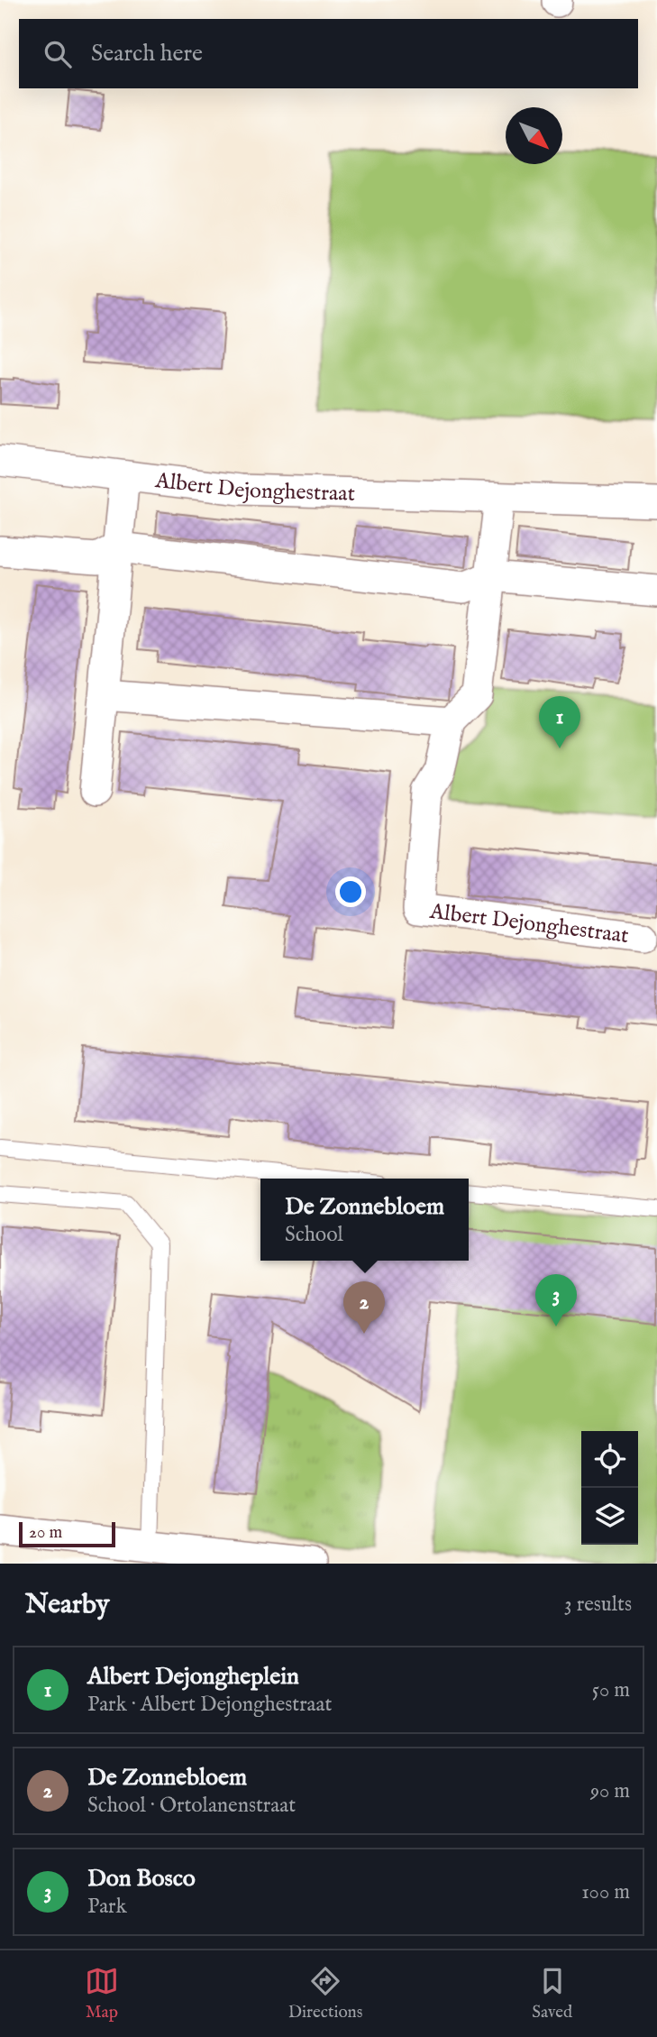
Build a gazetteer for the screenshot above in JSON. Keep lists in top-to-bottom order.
{
  "streets": {
    "street": ["Albert Dejonghestraat"]
  },
  "scale_bar": "20 m",
  "north": "bottom right",
  "page": {
    "search": "Search here",
    "pins": ["1", "3", "2"],
    "popup": ["De Zonnebloem", "School"],
    "scale": "20 m",
    "heading": ["Nearby", "3 results"],
    "list": [
      {
        "mark": "1",
        "name": "Albert Dejongheplein",
        "note": "Park · Albert Dejonghestraat",
        "value": "50 m"
      },
      {
        "mark": "2",
        "name": "De Zonnebloem",
        "note": "School · Ortolanenstraat",
        "value": "90 m"
      },
      {
        "mark": "3",
        "name": "Don Bosco",
        "note": "Park",
        "value": "100 m"
      }
    ],
    "nav": ["Map", "Directions", "Saved"]
  }
}
